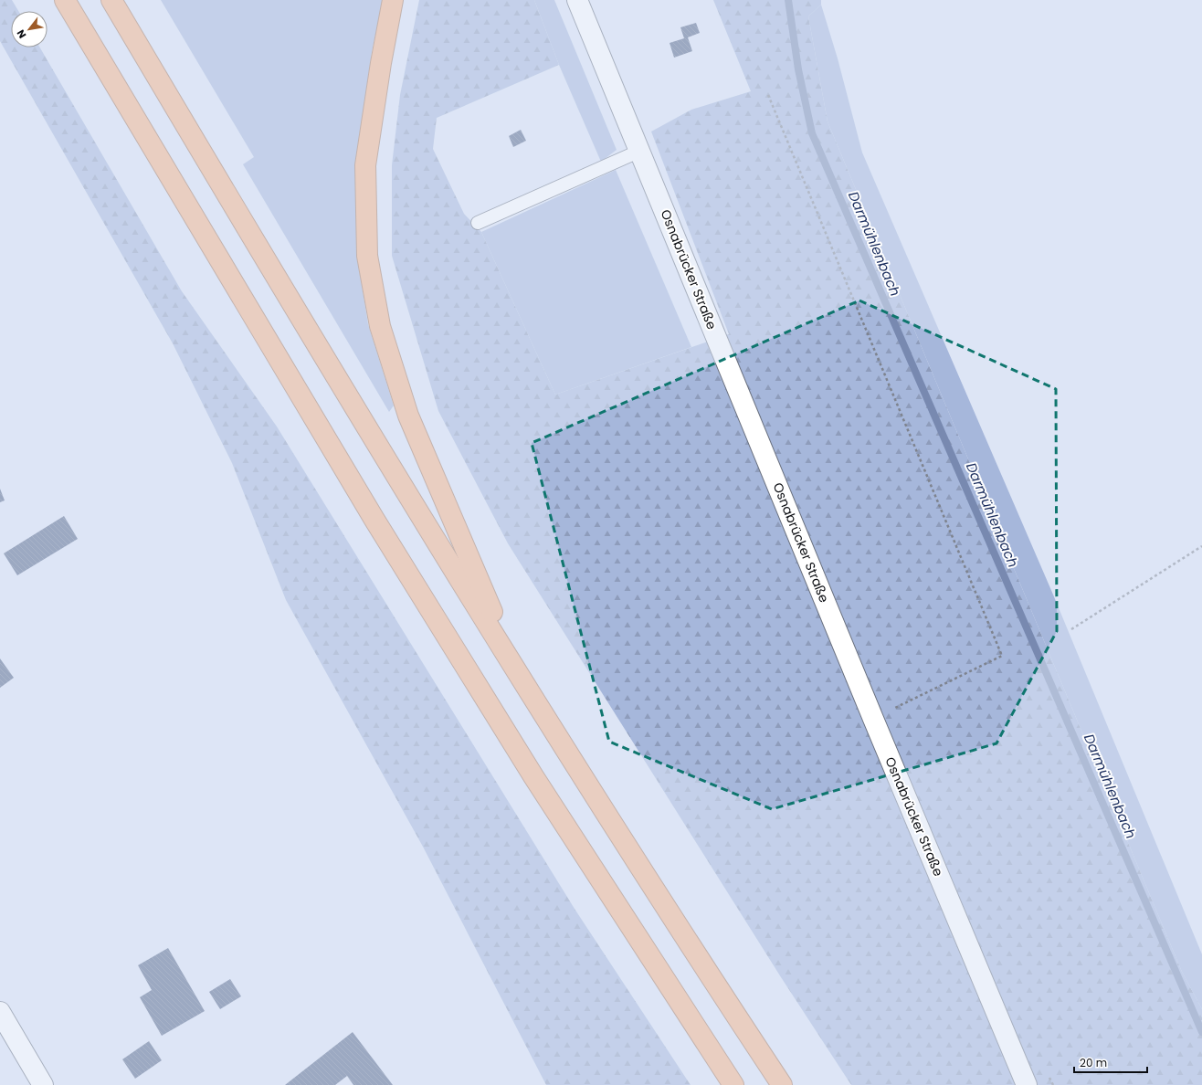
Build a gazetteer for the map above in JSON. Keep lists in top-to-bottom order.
{
  "streets": {
    "main road": ["Osnabrücker Straße"]
  },
  "water": ["Darmühlenbach"],
  "scale_bar": "20 m",
  "north": "bottom left"
}
